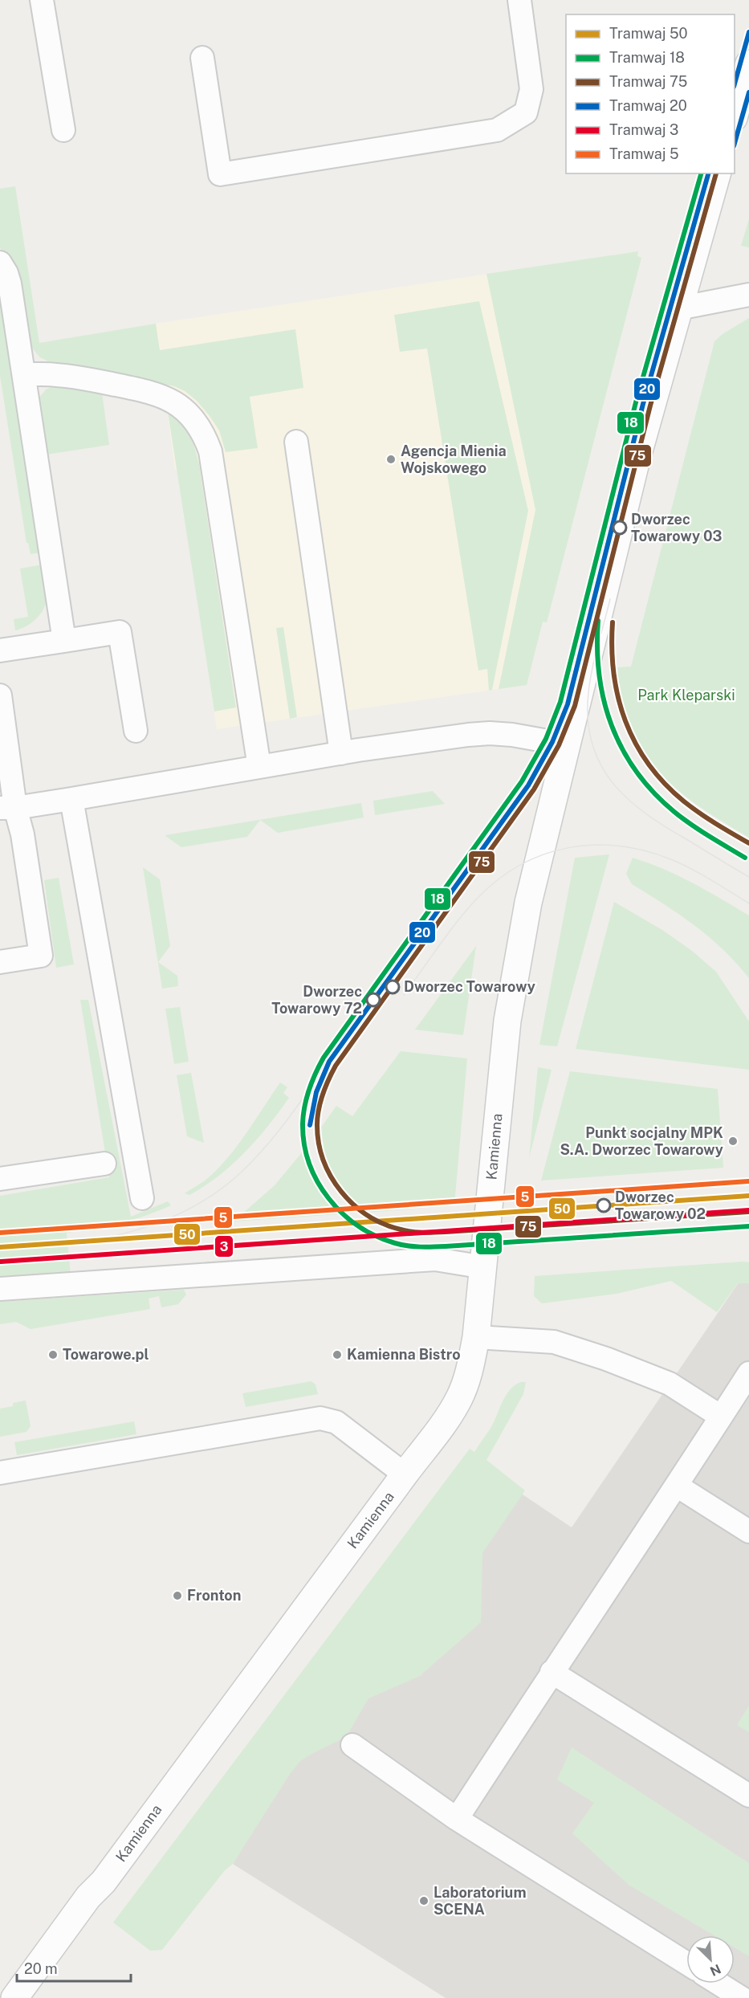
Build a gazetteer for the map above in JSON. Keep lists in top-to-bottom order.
{
  "streets": {
    "street": ["Kamienna"]
  },
  "parks": ["Park Kleparski"],
  "places": [
    "Agencja Mienia Wojskowego",
    "Dworzec Towarowy 03",
    "Dworzec Towarowy",
    "Dworzec Towarowy 72",
    "Punkt socjalny MPK S.A. Dworzec Towarowy",
    "Dworzec Towarowy 02",
    "Towarowe.pl",
    "Kamienna Bistro",
    "Fronton",
    "Laboratorium SCENA"
  ],
  "lines": [
    "tram line 20",
    "tram line 18",
    "tram line 75",
    "tram line 5",
    "tram line 50",
    "tram line 3"
  ],
  "legend": [
    "Tramwaj 50",
    "Tramwaj 18",
    "Tramwaj 75",
    "Tramwaj 20",
    "Tramwaj 3",
    "Tramwaj 5"
  ],
  "scale_bar": "20 m",
  "north": "bottom right"
}
